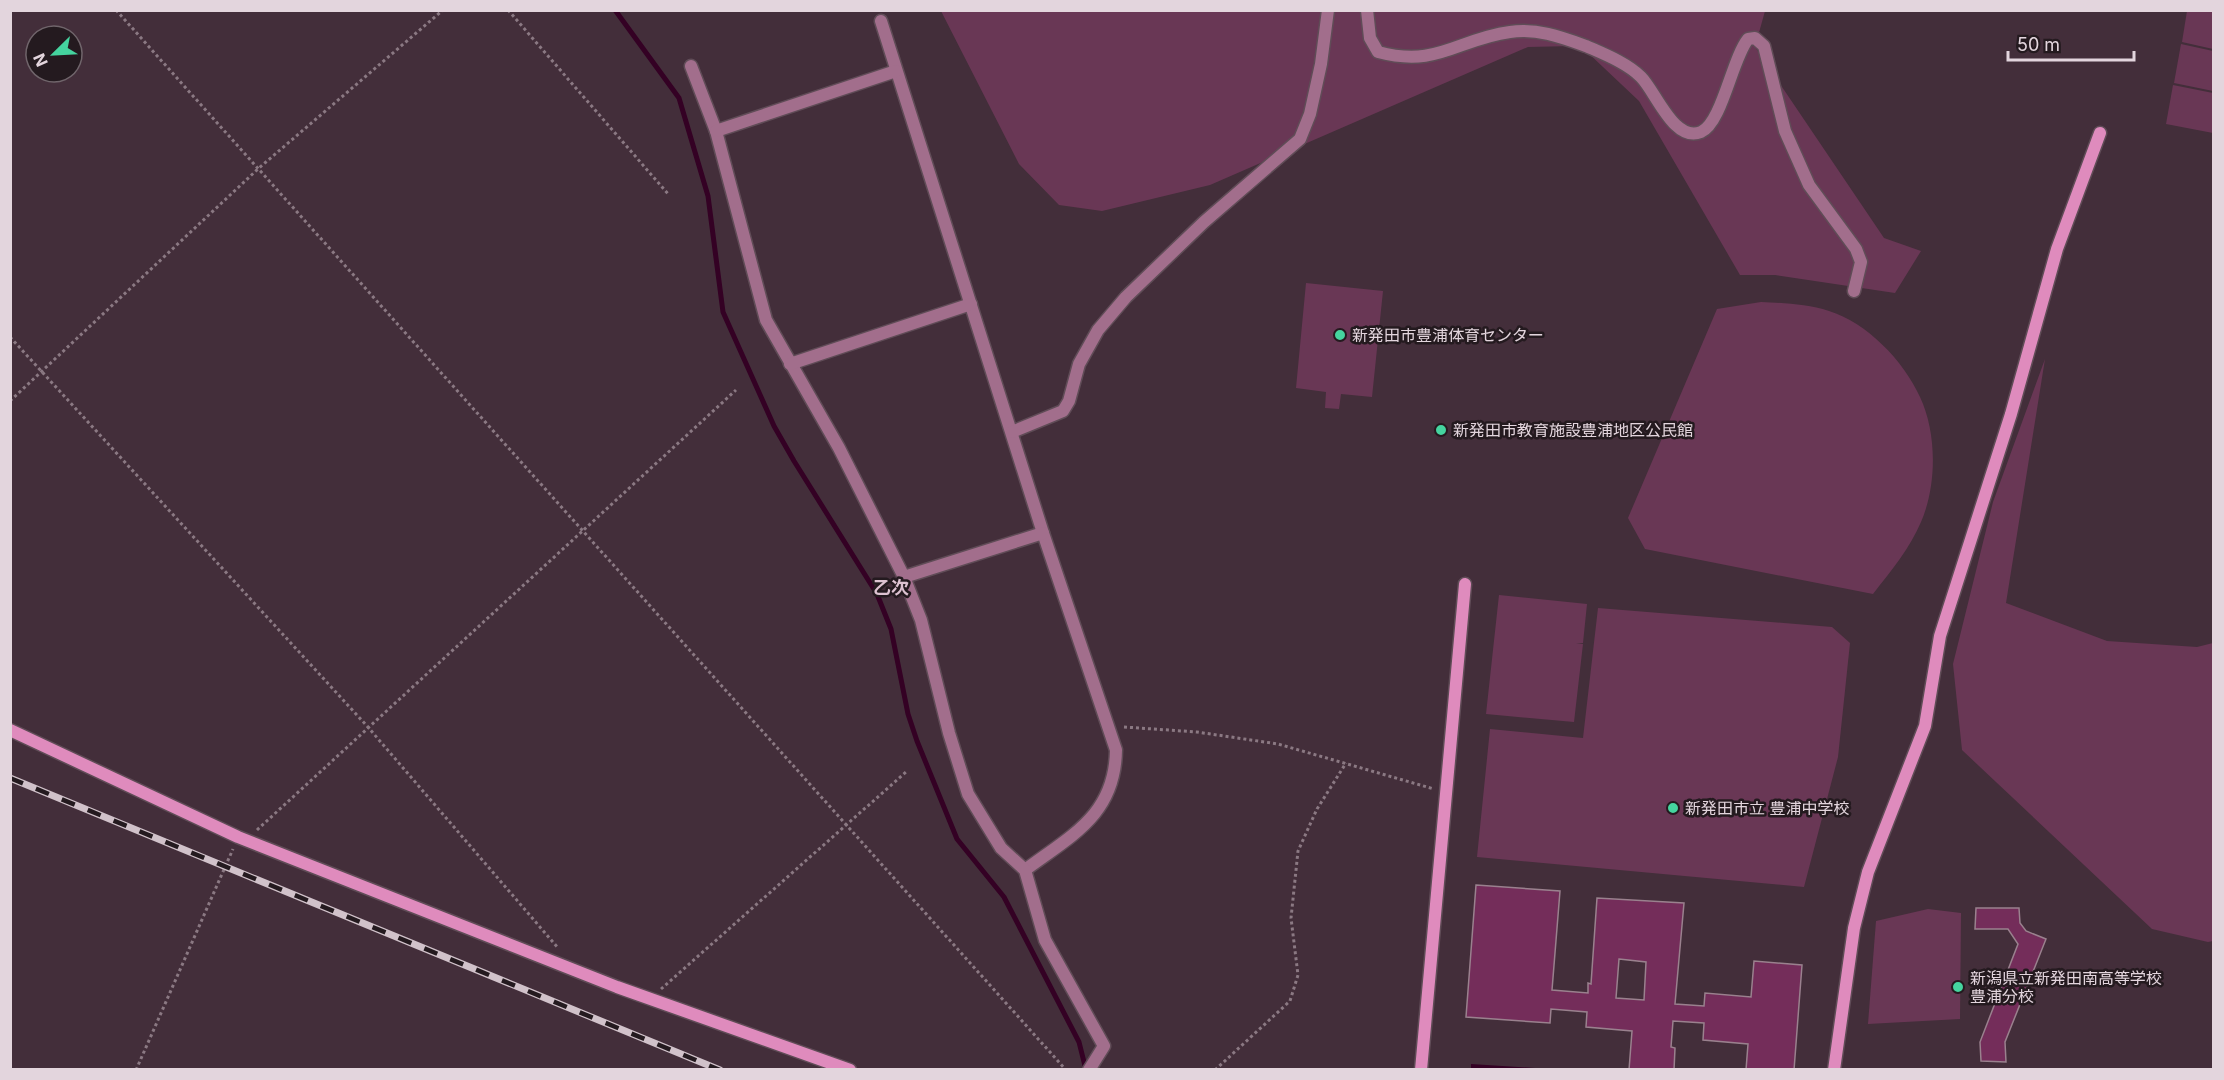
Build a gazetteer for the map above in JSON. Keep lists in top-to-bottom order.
{
  "districts": ["乙次"],
  "places": [
    "新発田市豊浦体育センター",
    "新発田市教育施設豊浦地区公民館",
    "新発田市立 豊浦中学校",
    "新潟県立新発田南高等学校 豊浦分校"
  ],
  "scale_bar": "50 m",
  "north": "bottom left"
}
